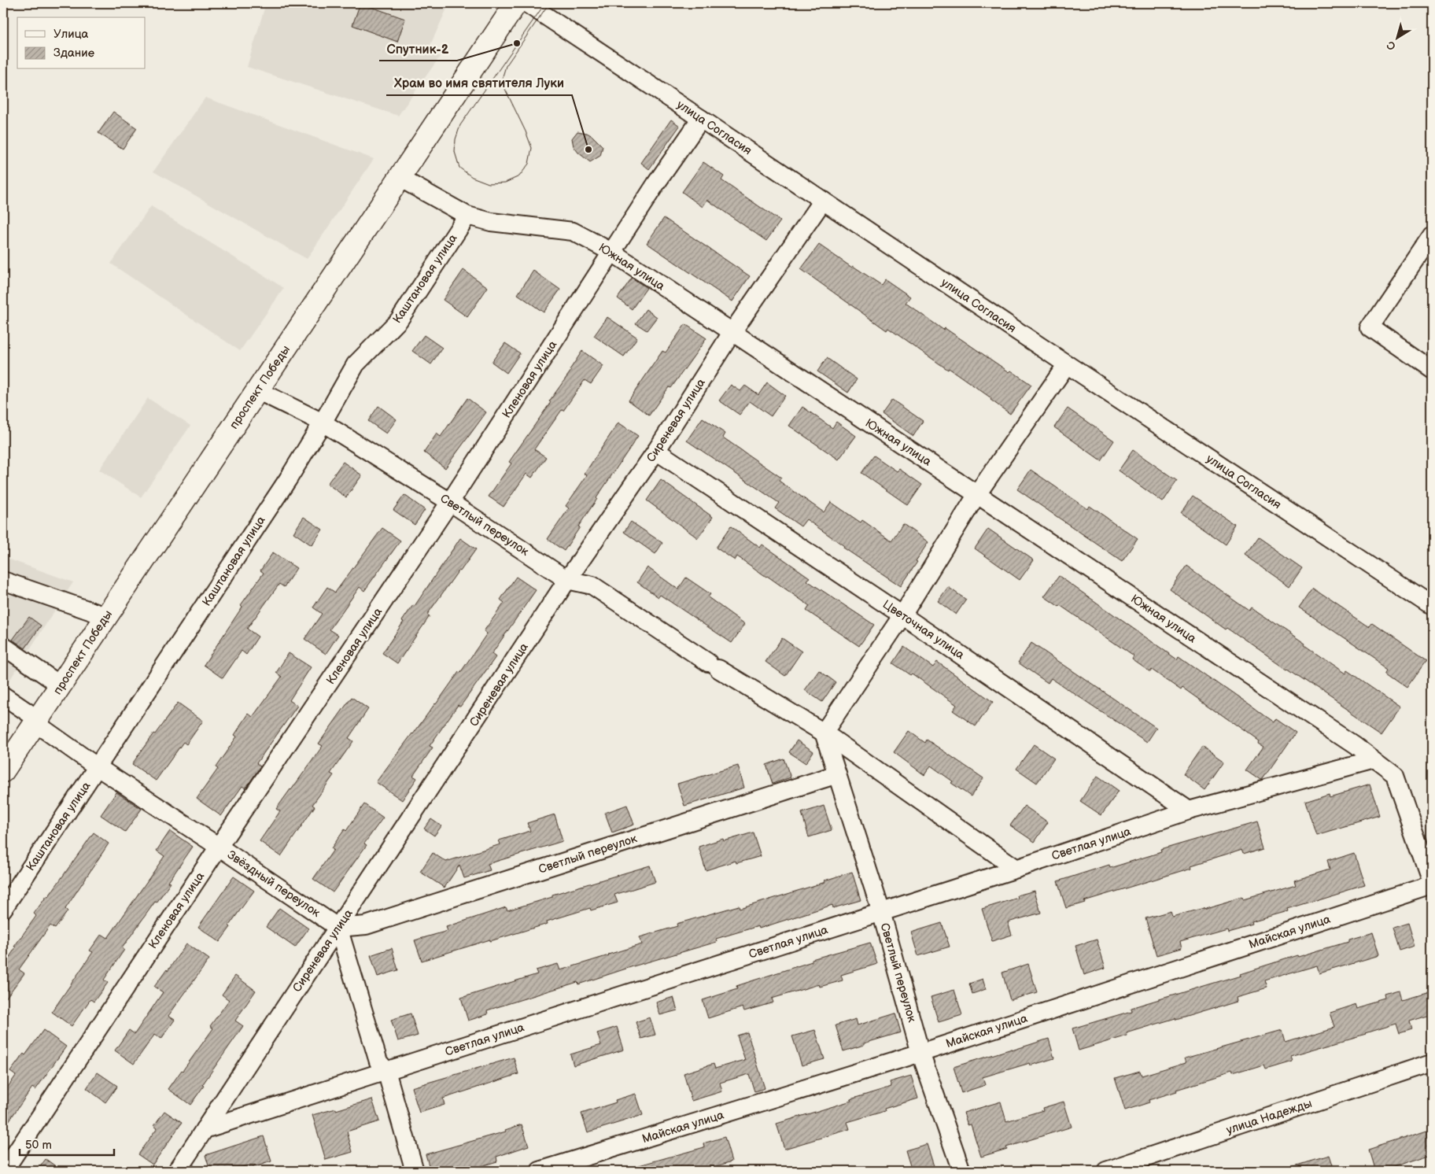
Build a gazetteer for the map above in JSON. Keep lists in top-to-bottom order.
{
  "streets": {
    "main road": ["проспект Победы"],
    "street": [
      "улица Согласия",
      "Южная улица",
      "Каштановая улица",
      "Кленовая улица",
      "Сиреневая улица",
      "Светлый переулок",
      "Цветочная улица",
      "Светлая улица",
      "Звёздный переулок",
      "Майская улица",
      "улица Надежды"
    ]
  },
  "crossings": [
    ["улица Согласия", "Кленовая улица"],
    ["улица Согласия", "Сиреневая улица"],
    ["Южная улица", "Каштановая улица"],
    ["Южная улица", "Кленовая улица"],
    ["Южная улица", "проспект Победы"],
    ["Южная улица", "Сиреневая улица"],
    ["Южная улица", "Светлая улица"],
    ["Южная улица", "Майская улица"],
    ["Каштановая улица", "Светлый переулок"],
    ["Каштановая улица", "Звёздный переулок"],
    ["Кленовая улица", "Светлый переулок"],
    ["Кленовая улица", "Звёздный переулок"],
    ["проспект Победы", "Светлый переулок"],
    ["проспект Победы", "Звёздный переулок"],
    ["Сиреневая улица", "Светлый переулок"],
    ["Сиреневая улица", "Цветочная улица"],
    ["Сиреневая улица", "Светлая улица"],
    ["Сиреневая улица", "Звёздный переулок"],
    ["Светлый переулок", "Светлая улица"],
    ["Светлый переулок", "Звёздный переулок"],
    ["Светлый переулок", "Майская улица"],
    ["Цветочная улица", "Светлая улица"]
  ],
  "places": ["Спутник-2", "Храм во имя святителя Луки"],
  "legend": ["Улица", "Здание"],
  "scale_bar": "50 m",
  "north": "bottom left"
}
